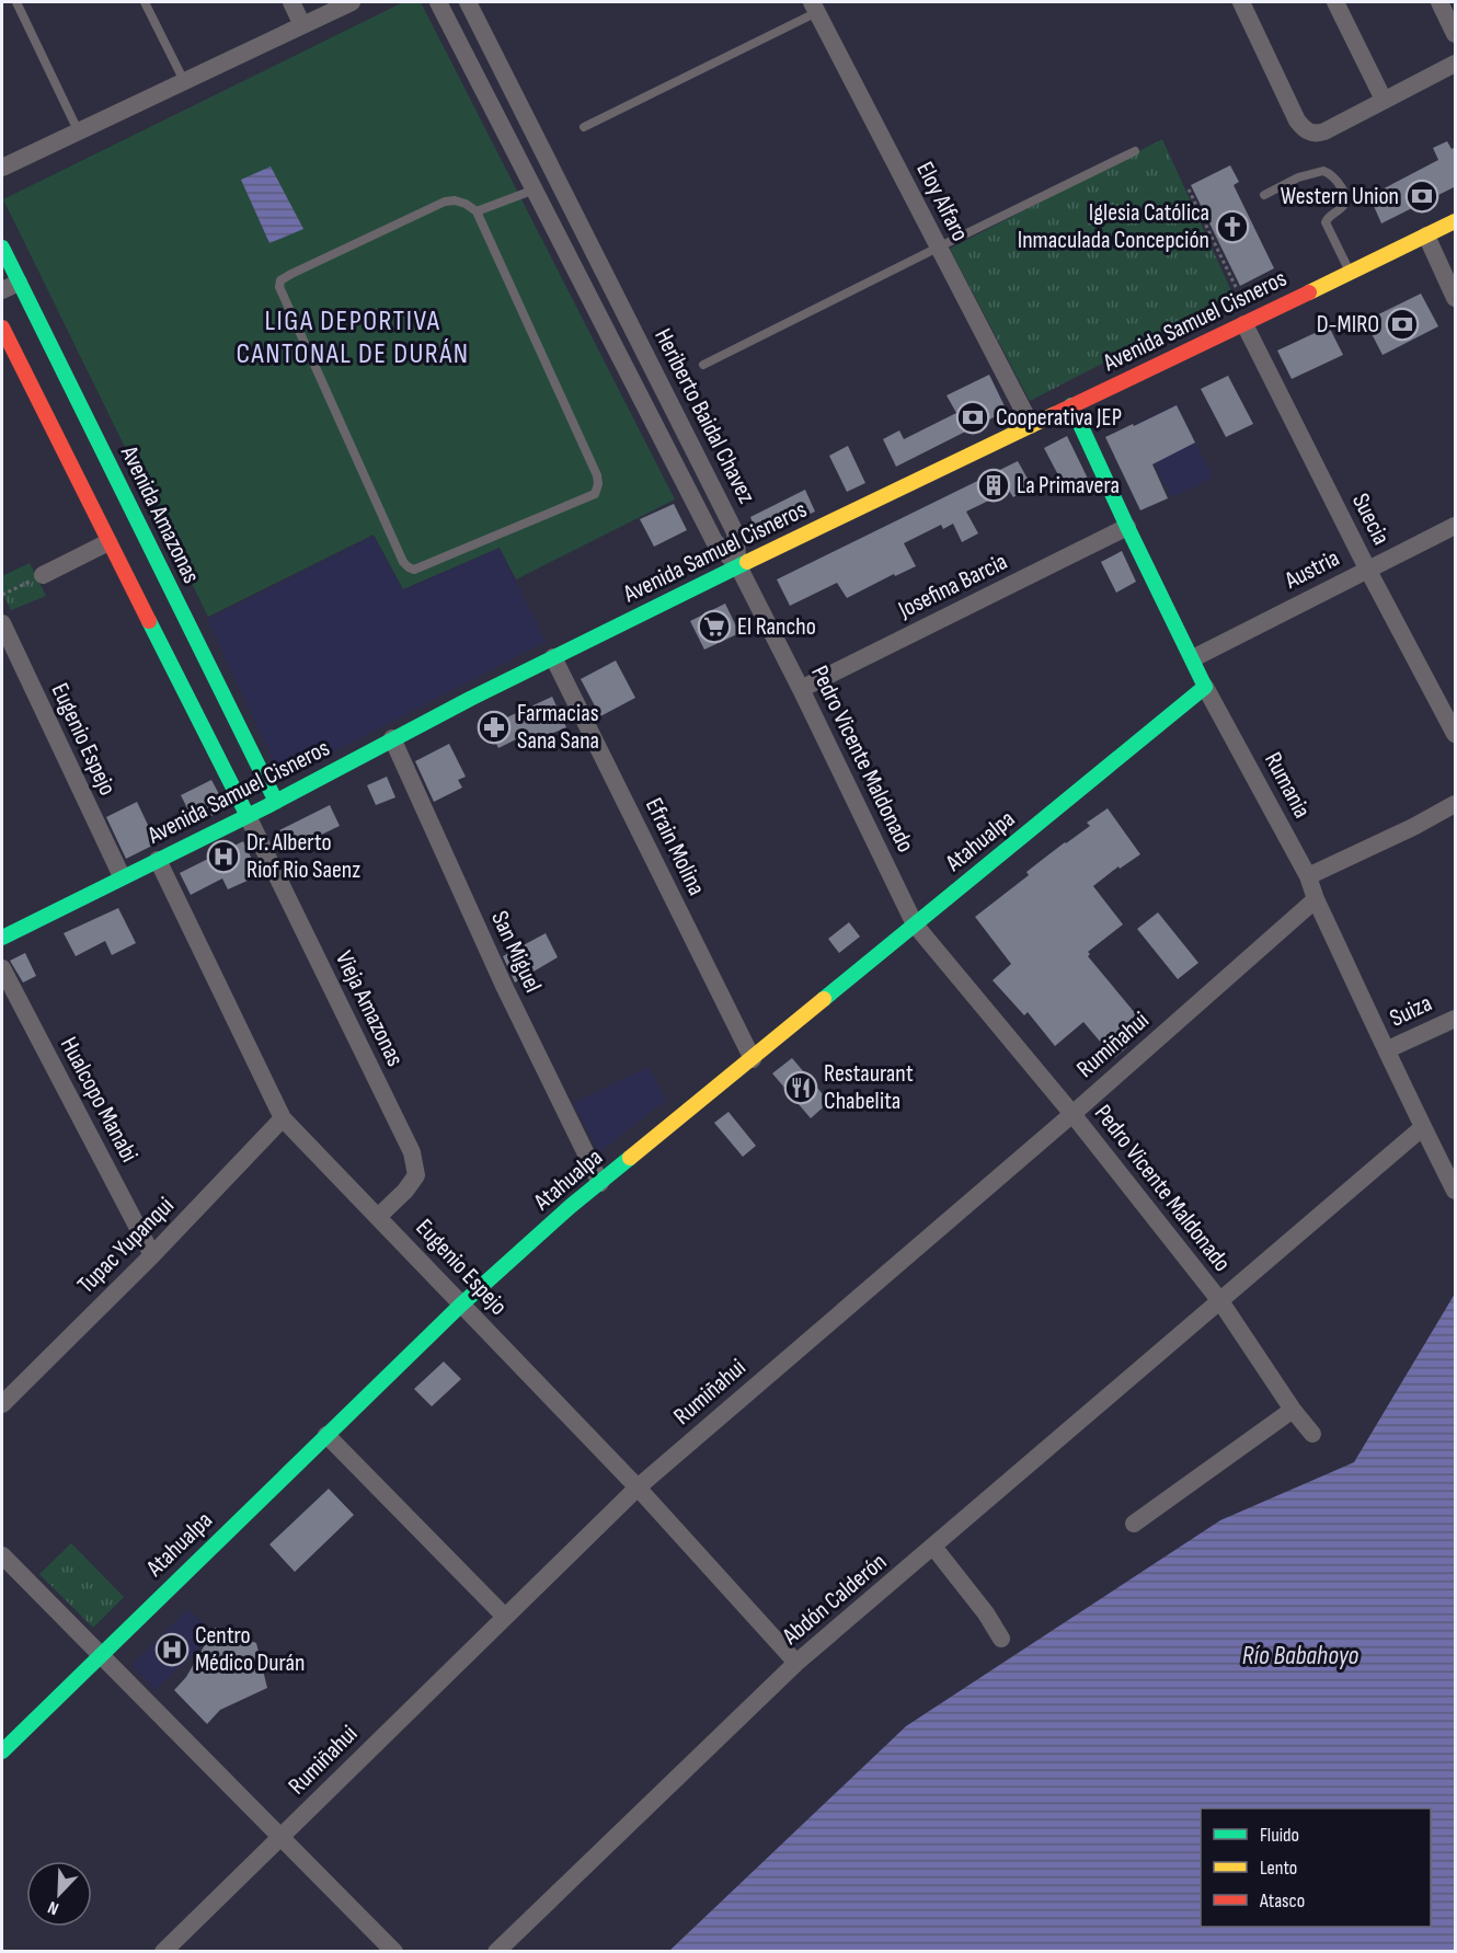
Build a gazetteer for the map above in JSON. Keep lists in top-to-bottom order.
{
  "streets": {
    "street": [
      "Eloy Alfaro",
      "Avenida Samuel Cisneros",
      "Heriberto Baidal Chavez",
      "Avenida Amazonas",
      "Suecia",
      "Austria",
      "Josefina Barcia",
      "Eugenio Espejo",
      "Pedro Vicente Maldonado",
      "Rumania",
      "Atahualpa",
      "Efrain Molina",
      "San Miguel",
      "Vieja Amazonas",
      "Suiza",
      "Rumiñahui",
      "Hualcopo Manabi",
      "Tupac Yupanqui",
      "Abdón Calderón"
    ]
  },
  "crossings": [
    ["Eloy Alfaro", "Avenida Samuel Cisneros"],
    ["Avenida Samuel Cisneros", "Heriberto Baidal Chavez"],
    ["Avenida Samuel Cisneros", "Avenida Amazonas"],
    ["Avenida Samuel Cisneros", "Suecia"],
    ["Avenida Samuel Cisneros", "Eugenio Espejo"],
    ["Avenida Samuel Cisneros", "Pedro Vicente Maldonado"],
    ["Avenida Samuel Cisneros", "Rumania"],
    ["Avenida Samuel Cisneros", "Efrain Molina"],
    ["Avenida Samuel Cisneros", "San Miguel"],
    ["Avenida Samuel Cisneros", "Vieja Amazonas"],
    ["Heriberto Baidal Chavez", "Pedro Vicente Maldonado"],
    ["Suecia", "Austria"],
    ["Austria", "Rumania"],
    ["Josefina Barcia", "Pedro Vicente Maldonado"],
    ["Josefina Barcia", "Rumania"],
    ["Eugenio Espejo", "Atahualpa"],
    ["Eugenio Espejo", "Vieja Amazonas"],
    ["Eugenio Espejo", "Rumiñahui"],
    ["Eugenio Espejo", "Tupac Yupanqui"],
    ["Eugenio Espejo", "Abdón Calderón"],
    ["Pedro Vicente Maldonado", "Atahualpa"],
    ["Pedro Vicente Maldonado", "Rumiñahui"],
    ["Pedro Vicente Maldonado", "Abdón Calderón"],
    ["Rumania", "Atahualpa"],
    ["Rumania", "Suiza"],
    ["Rumania", "Rumiñahui"],
    ["Rumania", "Abdón Calderón"],
    ["Atahualpa", "Efrain Molina"],
    ["Atahualpa", "San Miguel"],
    ["Hualcopo Manabi", "Tupac Yupanqui"]
  ],
  "districts": ["LIGA DEPORTIVA CANTONAL DE DURÁN"],
  "water": ["Río Babahoyo"],
  "places": {
    "bank": ["Western Union", "D-MIRO", "Cooperativa JEP"],
    "church": ["Iglesia Católica Inmaculada Concepción"],
    "building": ["La Primavera"],
    "supermarket": ["El Rancho"],
    "pharmacy": ["Farmacias Sana Sana"],
    "hospital": ["Dr. Alberto Riof Rio Saenz", "Centro Médico Durán"],
    "restaurant": ["Restaurant Chabelita"]
  },
  "legend": ["Fluido", "Lento", "Atasco"],
  "north": "bottom left"
}
